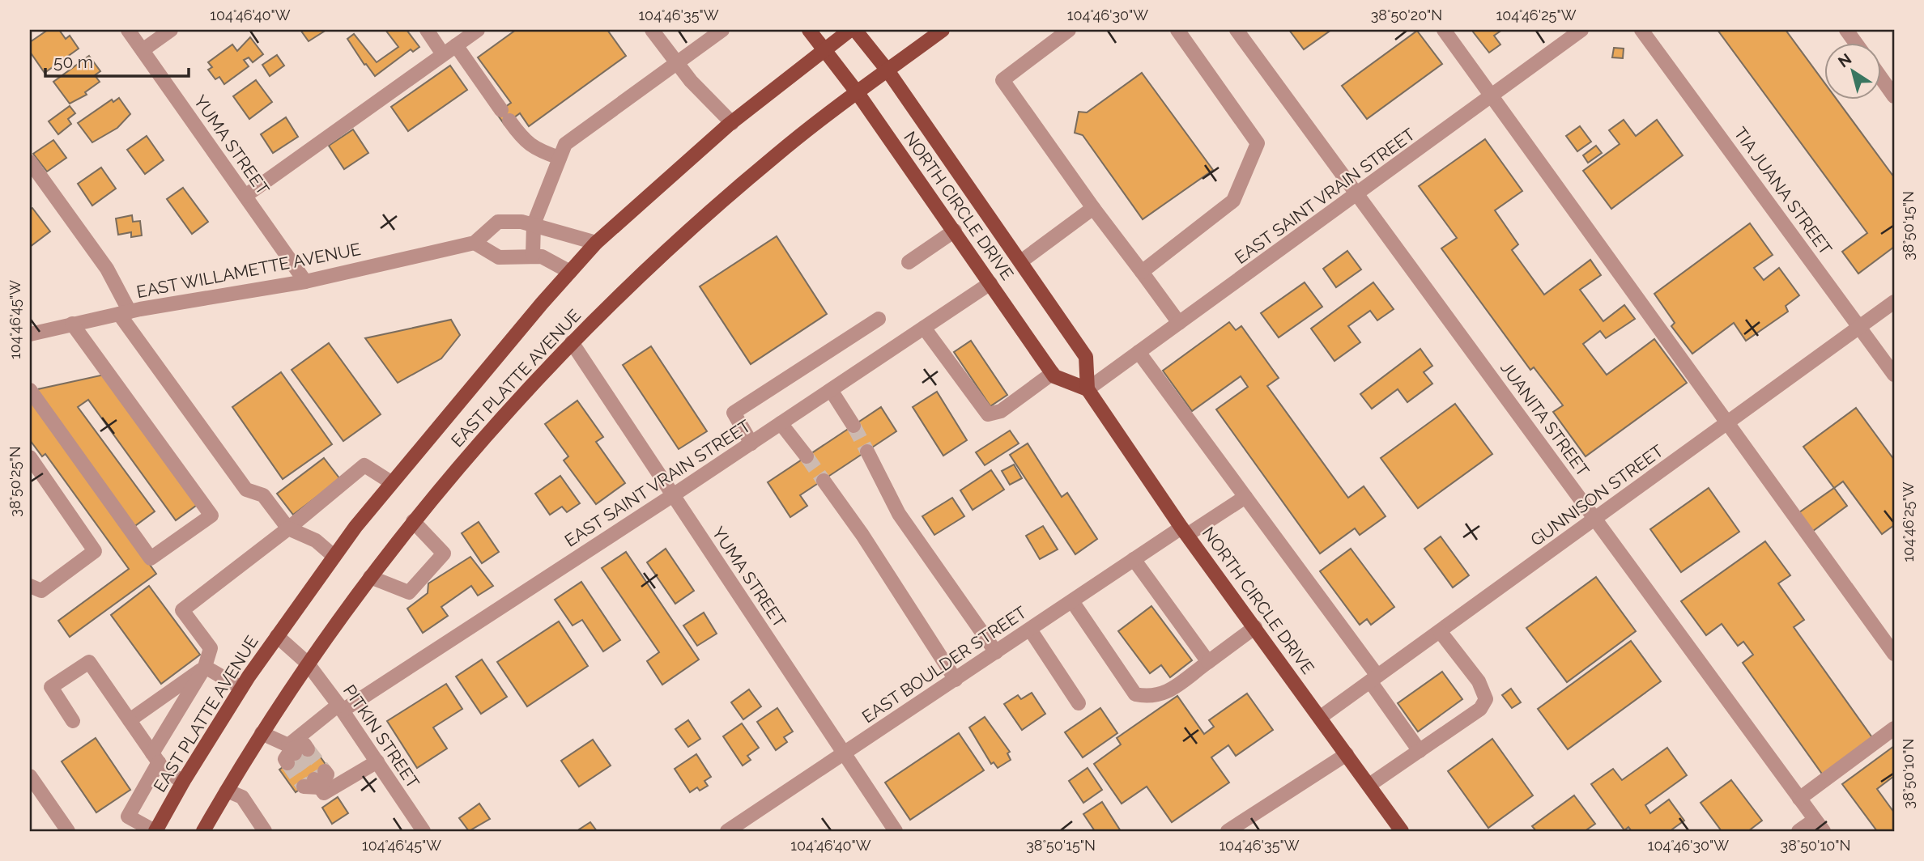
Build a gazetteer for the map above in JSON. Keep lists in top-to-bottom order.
{
  "streets": {
    "main road": ["NORTH CIRCLE DRIVE", "EAST PLATTE AVENUE"],
    "street": [
      "YUMA STREET",
      "TIA JUANA STREET",
      "EAST SAINT VRAIN STREET",
      "EAST WILLAMETTE AVENUE",
      "JUANITA STREET",
      "GUNNISON STREET",
      "EAST BOULDER STREET",
      "PITKIN STREET"
    ]
  },
  "crossings": [
    ["YUMA STREET", "EAST SAINT VRAIN STREET"],
    ["YUMA STREET", "EAST WILLAMETTE AVENUE"],
    ["YUMA STREET", "EAST PLATTE AVENUE"],
    ["YUMA STREET", "EAST BOULDER STREET"],
    ["TIA JUANA STREET", "GUNNISON STREET"],
    ["EAST SAINT VRAIN STREET", "NORTH CIRCLE DRIVE"],
    ["EAST SAINT VRAIN STREET", "EAST PLATTE AVENUE"],
    ["EAST SAINT VRAIN STREET", "JUANITA STREET"],
    ["EAST SAINT VRAIN STREET", "PITKIN STREET"],
    ["NORTH CIRCLE DRIVE", "EAST PLATTE AVENUE"],
    ["NORTH CIRCLE DRIVE", "GUNNISON STREET"],
    ["NORTH CIRCLE DRIVE", "EAST BOULDER STREET"],
    ["EAST WILLAMETTE AVENUE", "EAST PLATTE AVENUE"],
    ["EAST PLATTE AVENUE", "PITKIN STREET"],
    ["JUANITA STREET", "GUNNISON STREET"]
  ],
  "scale_bar": "50 m",
  "north": "top left",
  "coordinates": [
    "104°46'40\"W",
    "104°46'35\"W",
    "104°46'30\"W",
    "38°50'20\"N",
    "104°46'25\"W",
    "38°50'15\"N",
    "104°46'45\"W",
    "38°50'25\"N",
    "38°50'10\"N"
  ]
}
